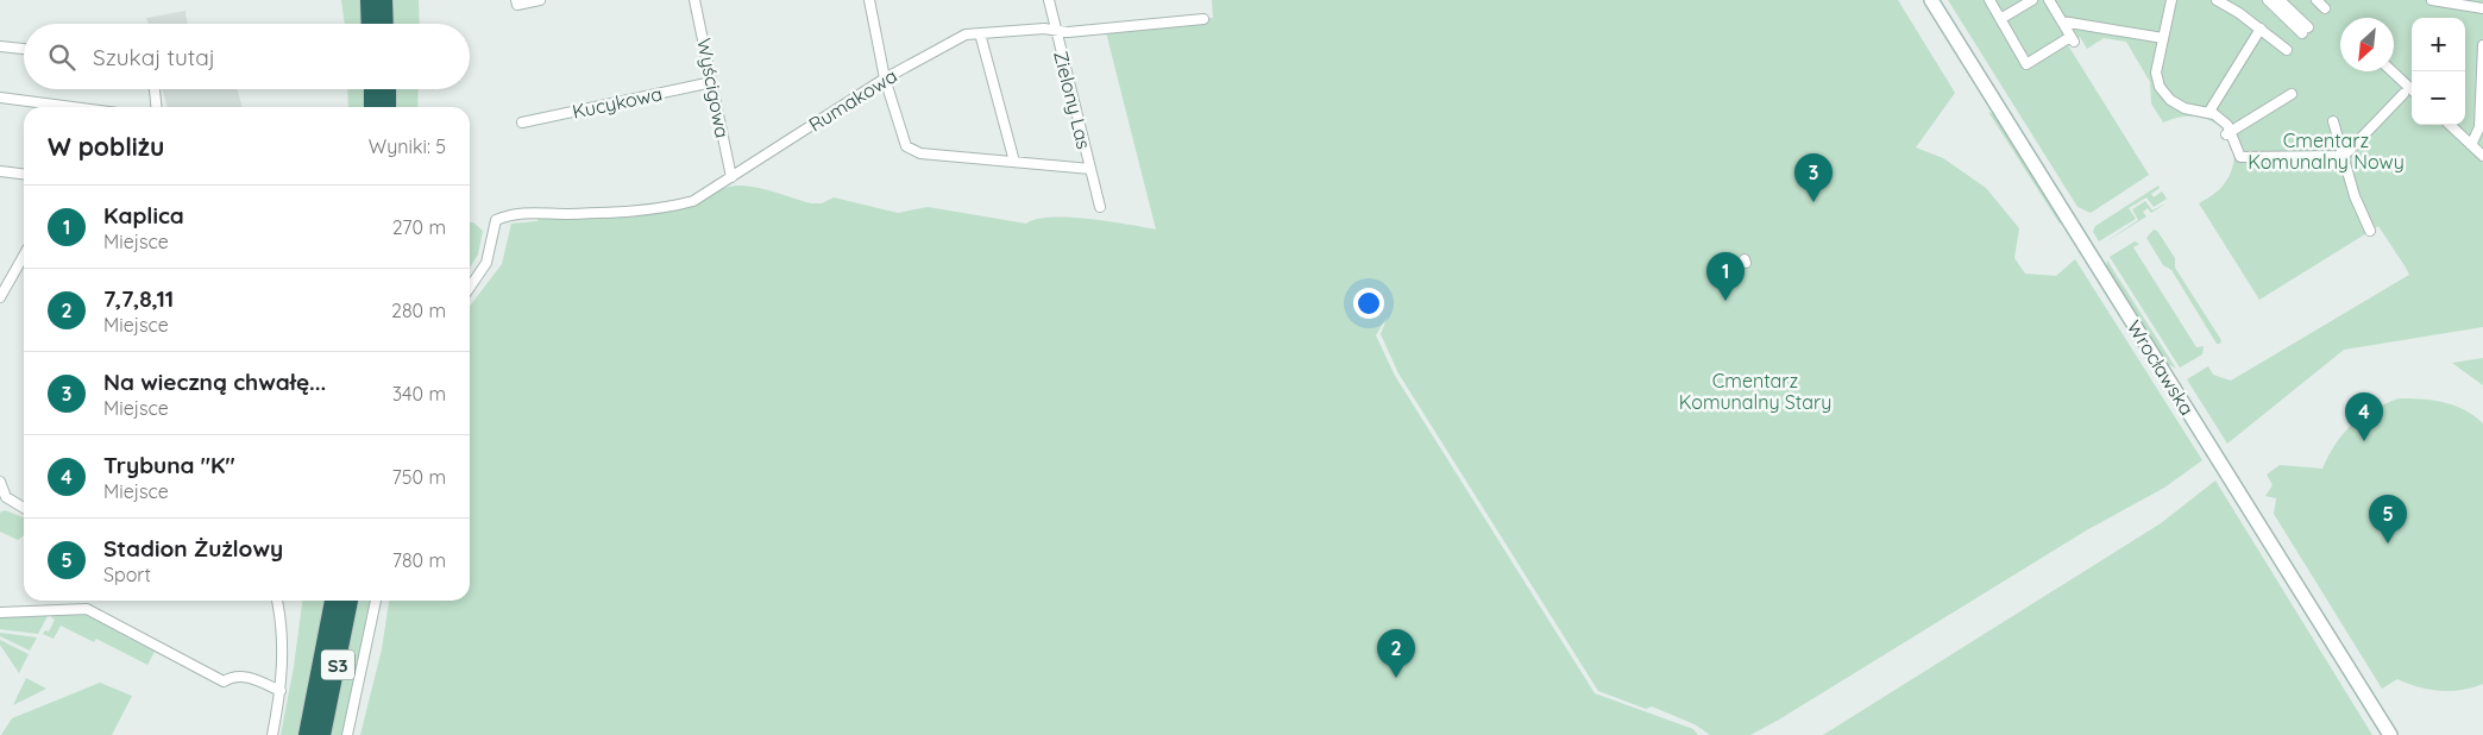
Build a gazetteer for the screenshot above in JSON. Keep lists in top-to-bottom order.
{
  "streets": {
    "highway": ["S3"],
    "main road": ["Wrocławska"],
    "street": [
      "Wyścigowa",
      "Rumakowa",
      "Zielony Las",
      "Kucykowa"
    ]
  },
  "crossings": [
    ["Wyścigowa", "Rumakowa"],
    ["Wyścigowa", "Kucykowa"],
    ["Rumakowa", "Zielony Las"]
  ],
  "parks": ["Cmentarz Komunalny Nowy", "Cmentarz Komunalny Stary"],
  "north": "bottom left",
  "page": {
    "map_buttons": ["+", "−"],
    "search": "Szukaj tutaj",
    "heading": ["W pobliżu", "Wyniki: 5"],
    "pins": [
      "3",
      "1",
      "4",
      "5",
      "2"
    ],
    "list": [
      {
        "mark": "1",
        "name": "Kaplica",
        "note": "Miejsce",
        "value": "270 m"
      },
      {
        "mark": "2",
        "name": "7,7,8,11",
        "note": "Miejsce",
        "value": "280 m"
      },
      {
        "mark": "3",
        "name": "Na wieczną chwałę...",
        "note": "Miejsce",
        "value": "340 m"
      },
      {
        "mark": "4",
        "name": "Trybuna \"K\"",
        "note": "Miejsce",
        "value": "750 m"
      },
      {
        "mark": "5",
        "name": "Stadion Żużlowy",
        "note": "Sport",
        "value": "780 m"
      }
    ]
  }
}
